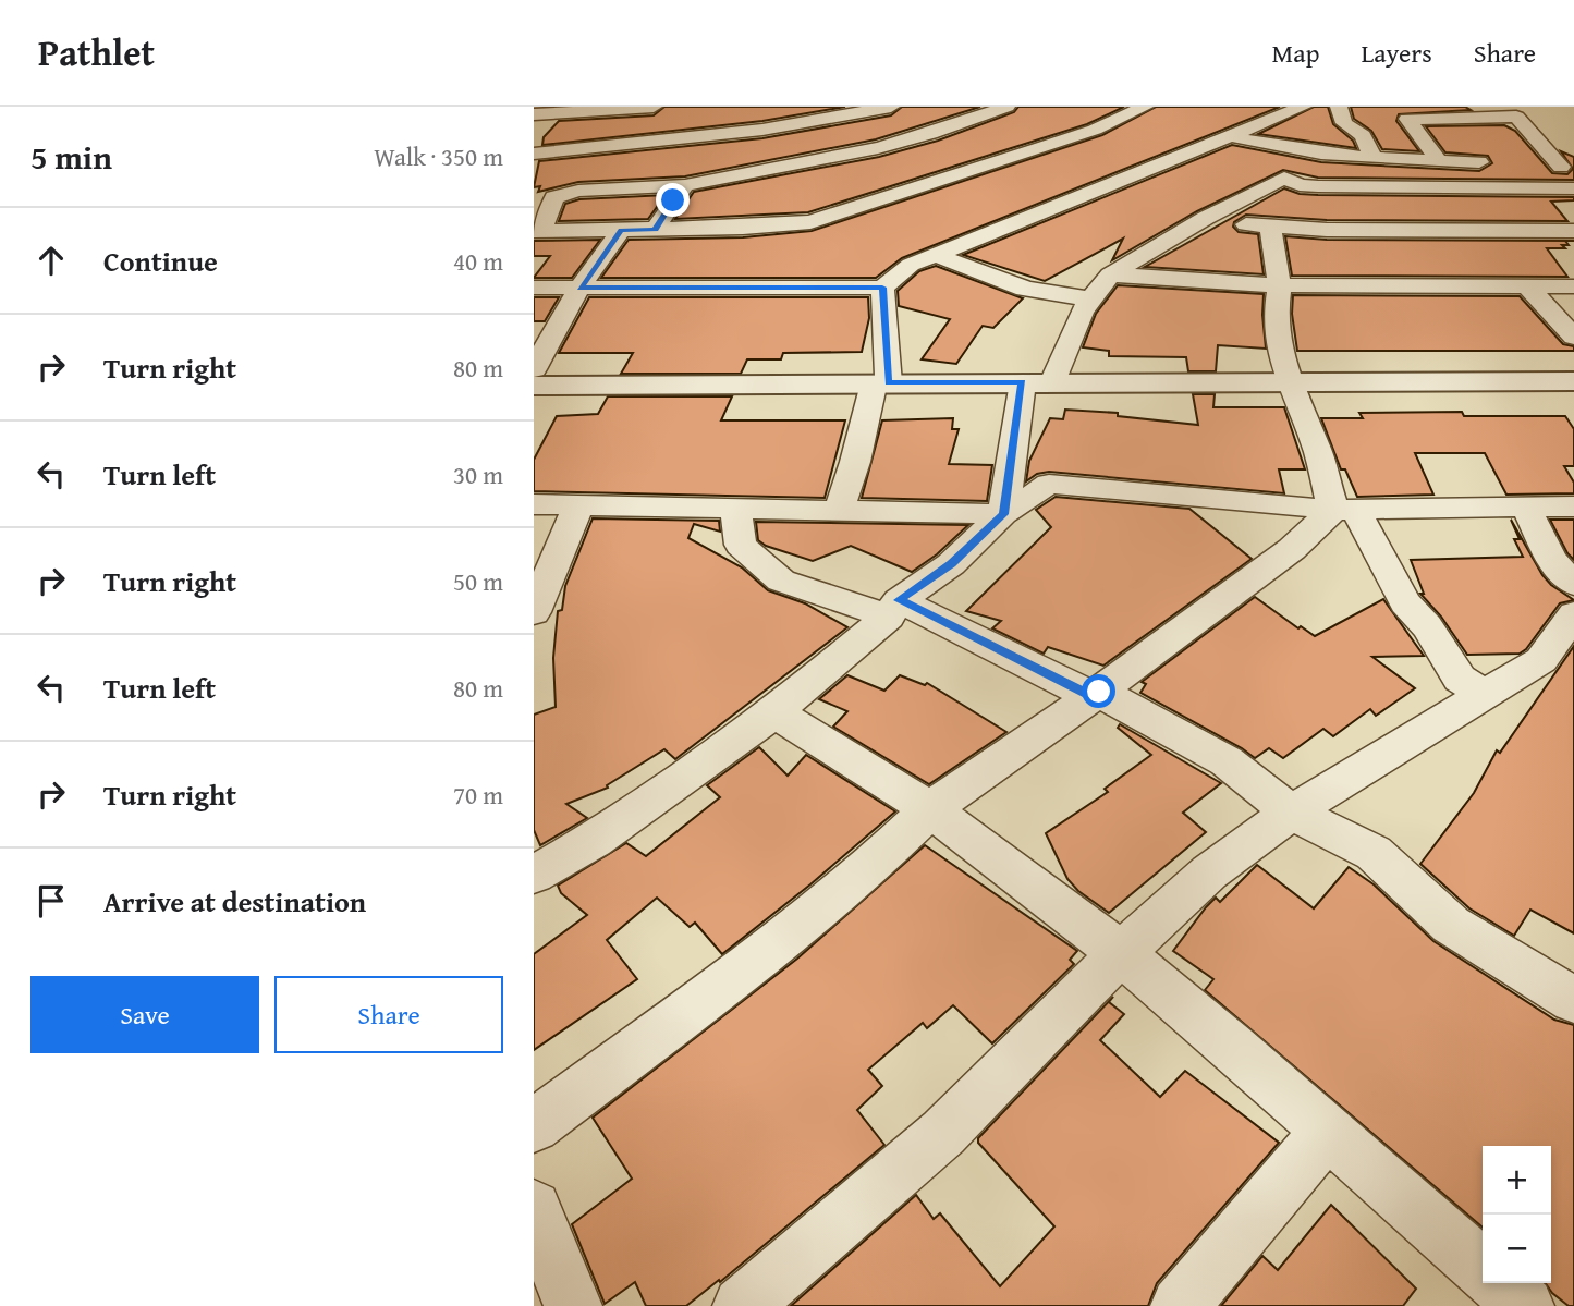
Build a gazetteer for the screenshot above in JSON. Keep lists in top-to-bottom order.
{
  "page": {
    "header": "Pathlet",
    "nav": ["Map", "Layers", "Share"],
    "heading": ["5 min", "Walk · 350 m"],
    "list": [
      ["Continue", "40 m"],
      ["Turn right", "80 m"],
      ["Turn left", "30 m"],
      ["Turn right", "50 m"],
      ["Turn left", "80 m"],
      ["Turn right", "70 m"],
      "Arrive at destination"
    ],
    "buttons": ["Save", "Share"],
    "map_buttons": ["+", "−"]
  }
}
